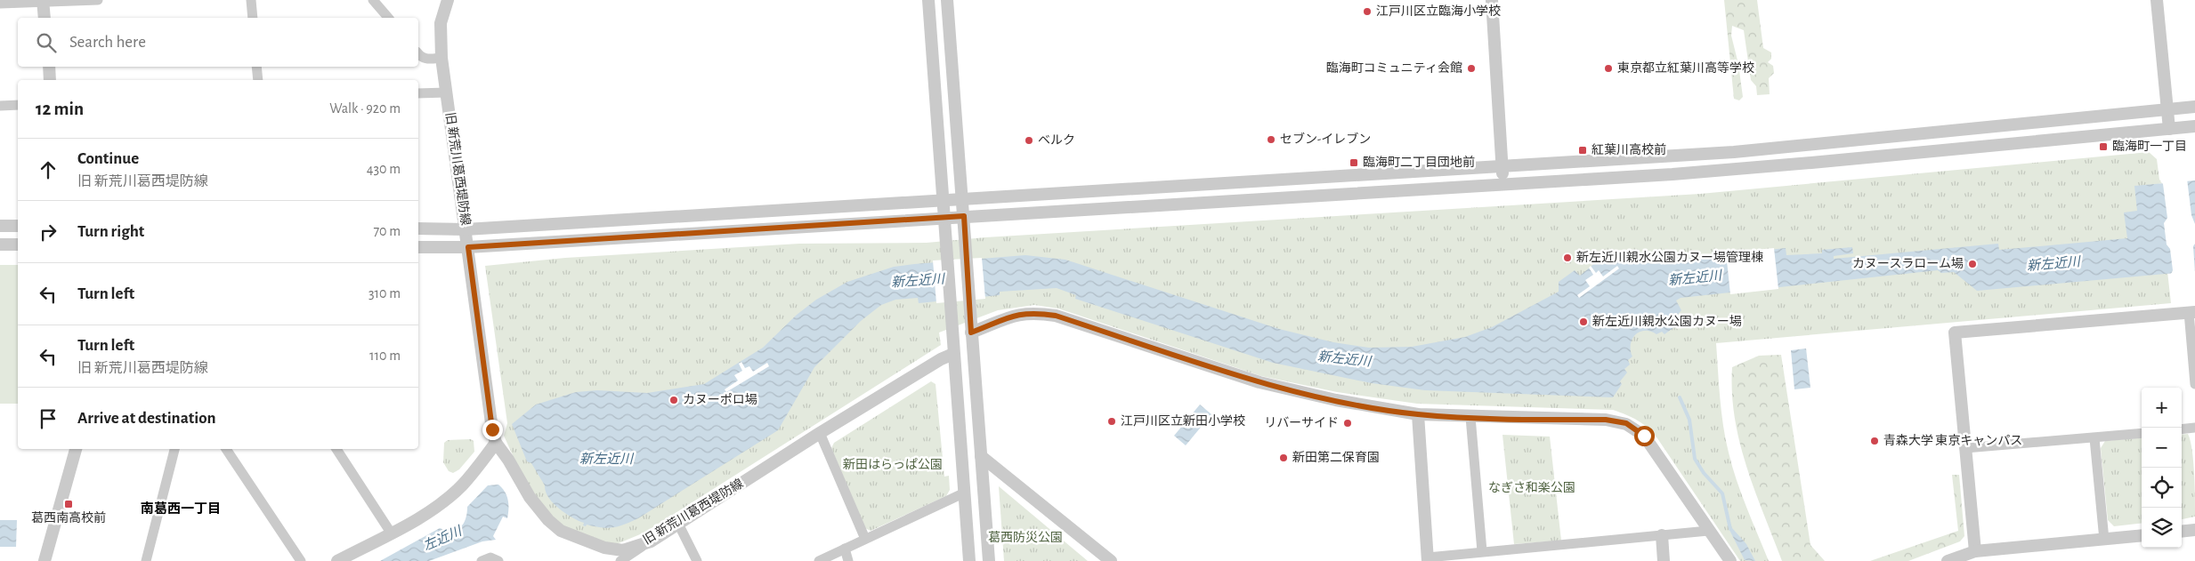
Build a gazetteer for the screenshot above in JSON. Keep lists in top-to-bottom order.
{
  "streets": {
    "street": ["旧 新荒川葛西堤防線"]
  },
  "districts": ["南葛西一丁目"],
  "water": ["新左近川", "左近川"],
  "parks": ["新田はらっぱ公園", "なぎさ和楽公園", "葛西防災公園"],
  "places": {
    "other": [
      "江戸川区立臨海小学校",
      "臨海町コミュニティ会館",
      "東京都立紅葉川高等学校",
      "セブン-イレブン",
      "ベルク",
      "新左近川親水公園カヌー場管理棟",
      "カヌースラローム場",
      "新左近川親水公園カヌー場",
      "カヌーポロ場",
      "江戸川区立新田小学校",
      "リバーサイド",
      "青森大学 東京キャンパス",
      "新田第二保育園"
    ],
    "transit": [
      "臨海町一丁目",
      "紅葉川高校前",
      "臨海町二丁目団地前",
      "葛西南高校前"
    ]
  },
  "page": {
    "search": "Search here",
    "heading": ["12 min", "Walk · 920 m"],
    "list": [
      ["Continue", "旧 新荒川葛西堤防線", "430 m"],
      ["Turn right", "70 m"],
      ["Turn left", "310 m"],
      ["Turn left", "旧 新荒川葛西堤防線", "110 m"],
      "Arrive at destination"
    ],
    "map_buttons": ["+", "−"]
  }
}
